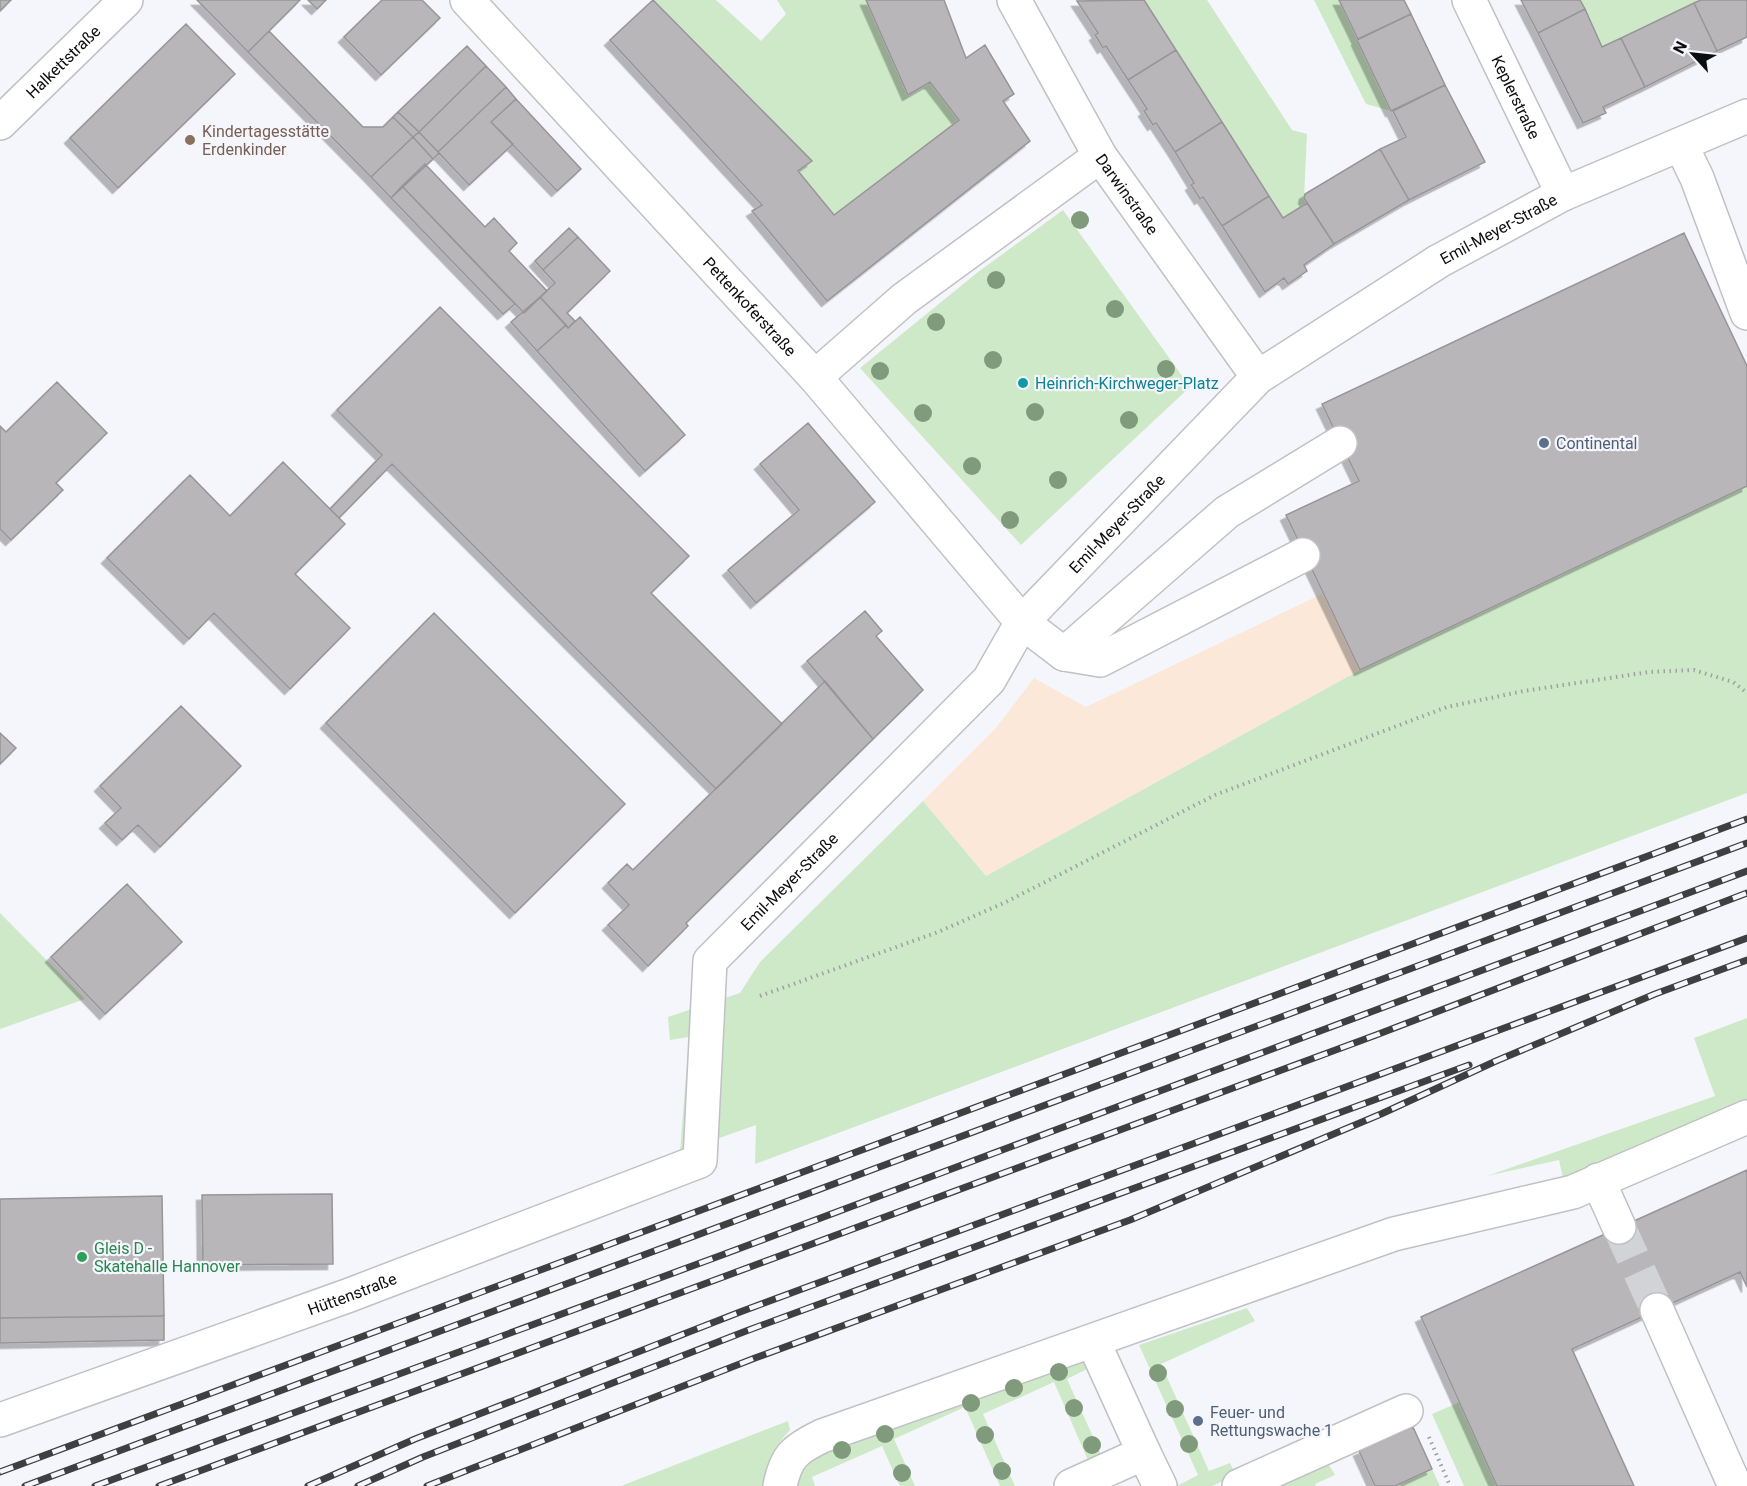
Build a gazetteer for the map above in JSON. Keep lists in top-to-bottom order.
{
  "streets": {
    "street": [
      "Halkettstraße",
      "Keplerstraße",
      "Darwinstraße",
      "Emil-Meyer-Straße",
      "Pettenkoferstraße",
      "Hüttenstraße"
    ]
  },
  "crossings": [
    ["Keplerstraße", "Emil-Meyer-Straße"],
    ["Darwinstraße", "Emil-Meyer-Straße"],
    ["Emil-Meyer-Straße", "Pettenkoferstraße"],
    ["Emil-Meyer-Straße", "Hüttenstraße"]
  ],
  "places": [
    "Kindertagesstätte Erdenkinder",
    "Heinrich-Kirchweger-Platz",
    "Continental",
    "Gleis D - Skatehalle Hannover",
    "Feuer- und Rettungswache 1"
  ],
  "north": "top left"
}
